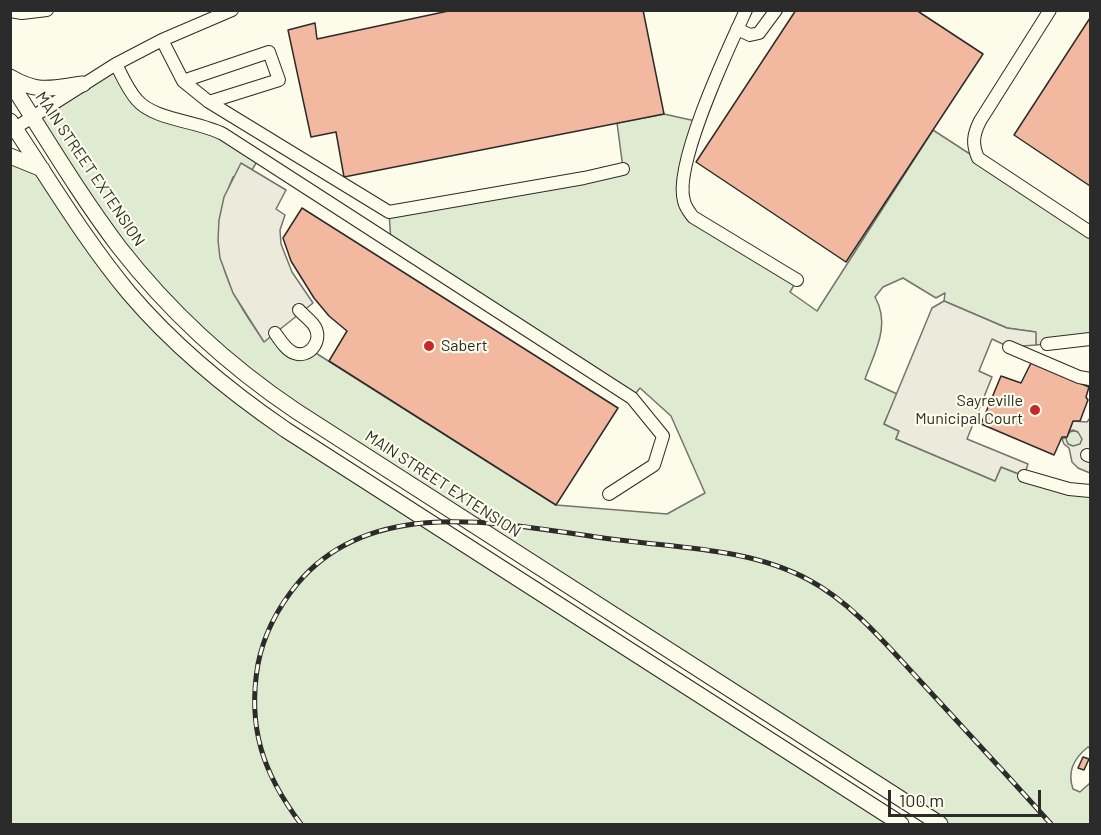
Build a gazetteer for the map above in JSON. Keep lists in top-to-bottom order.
{
  "streets": {
    "main road": ["MAIN STREET EXTENSION"]
  },
  "places": ["Sabert", "Sayreville Municipal Court"],
  "scale_bar": "100 m"
}
